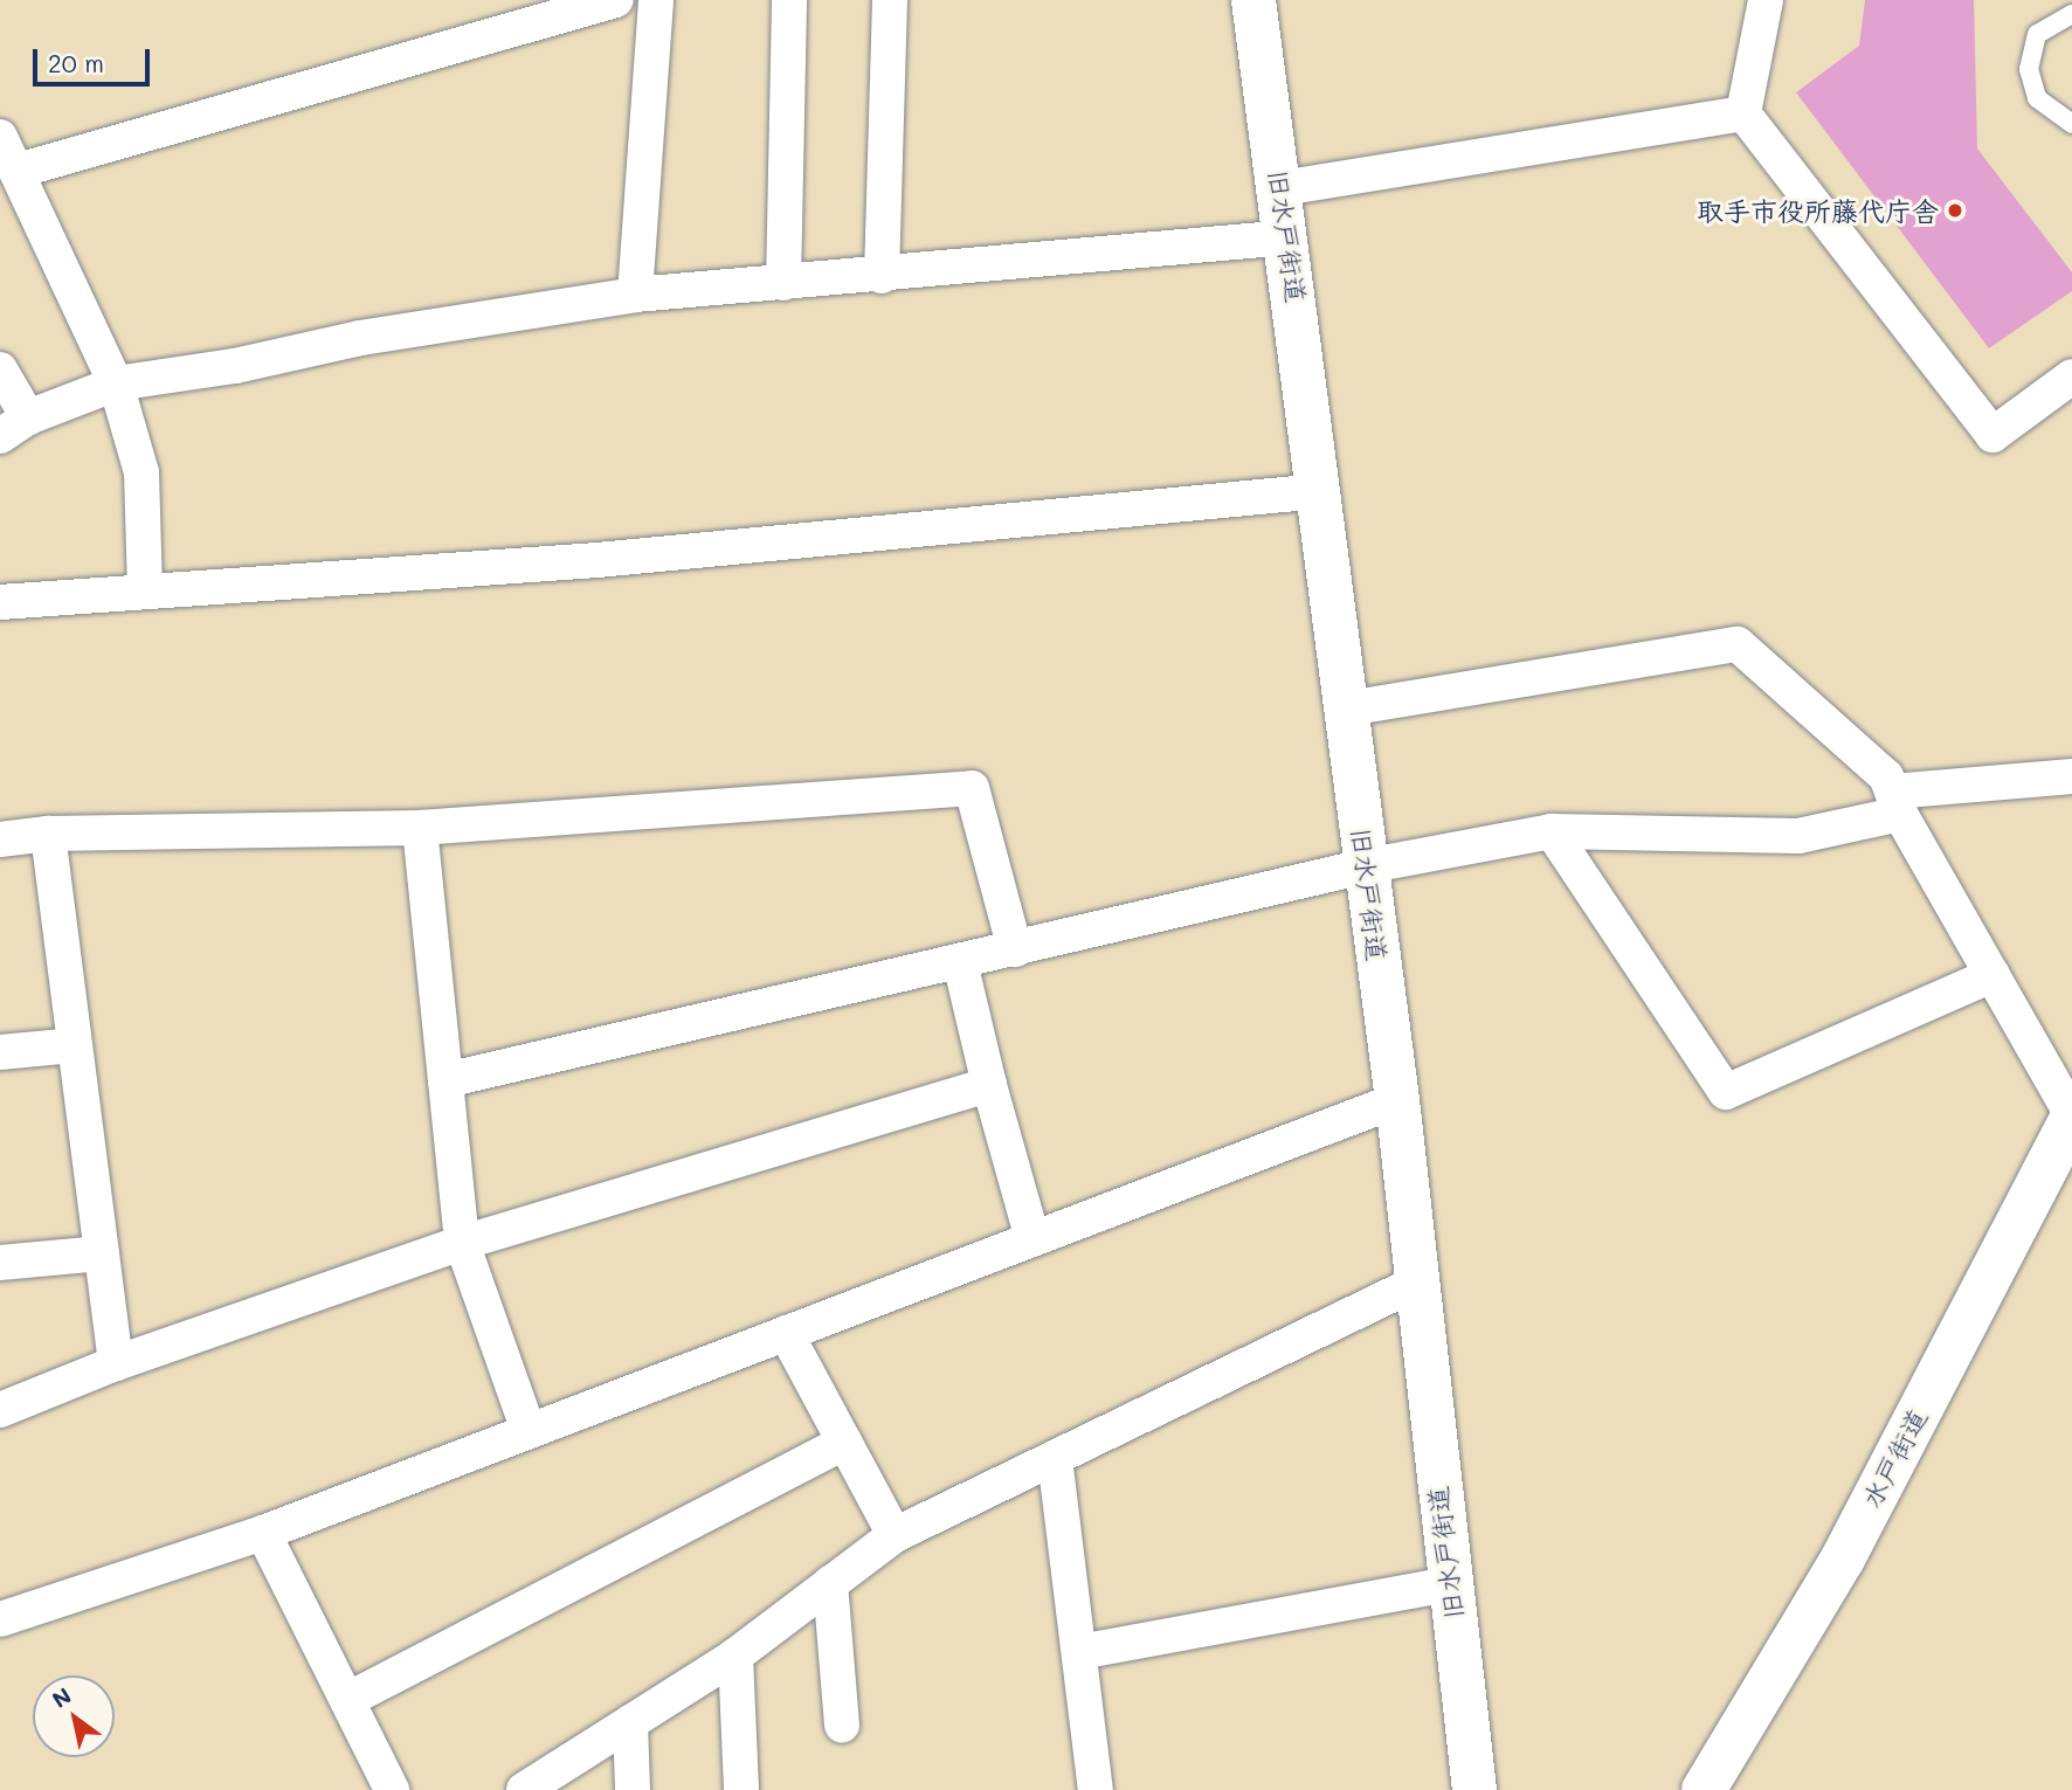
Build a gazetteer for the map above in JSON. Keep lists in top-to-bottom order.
{
  "streets": {
    "street": ["旧水戸街道", "水戸街道"]
  },
  "places": ["取手市役所藤代庁舎"],
  "scale_bar": "20 m",
  "north": "top left"
}
